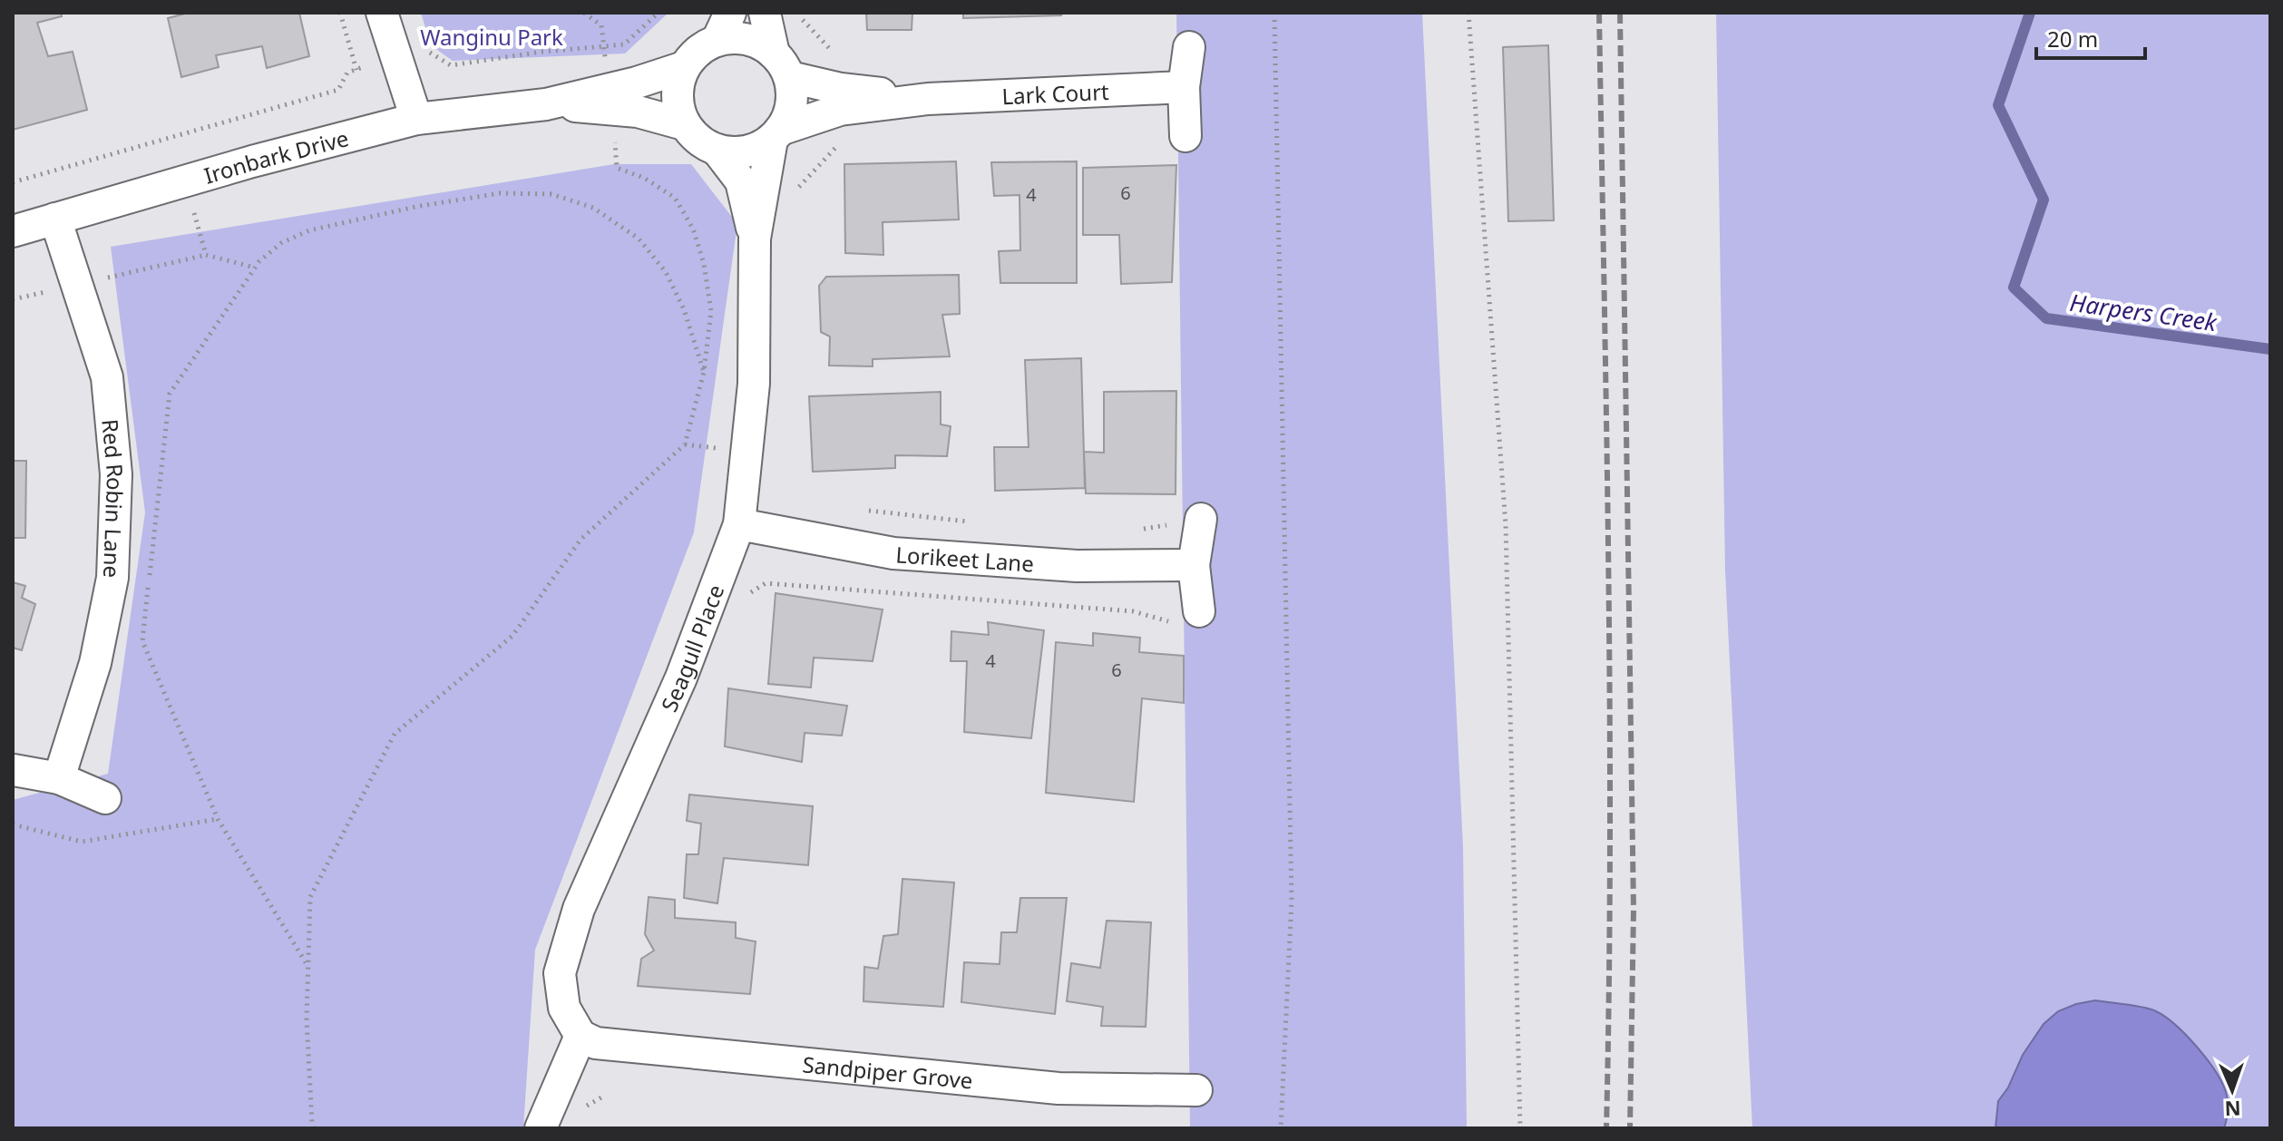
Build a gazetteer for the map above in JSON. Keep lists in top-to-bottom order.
{
  "streets": {
    "street": [
      "Lark Court",
      "Ironbark Drive",
      "Red Robin Lane",
      "Lorikeet Lane",
      "Seagull Place",
      "Sandpiper Grove"
    ]
  },
  "crossings": [
    ["Lark Court", "Ironbark Drive"],
    ["Lark Court", "Seagull Place"],
    ["Ironbark Drive", "Red Robin Lane"],
    ["Ironbark Drive", "Seagull Place"],
    ["Lorikeet Lane", "Seagull Place"],
    ["Seagull Place", "Sandpiper Grove"]
  ],
  "water": ["Harpers Creek"],
  "parks": ["Wanginu Park"],
  "house_numbers": [
    "6",
    "4",
    "4",
    "6"
  ],
  "scale_bar": "20 m",
  "north": "bottom"
}
